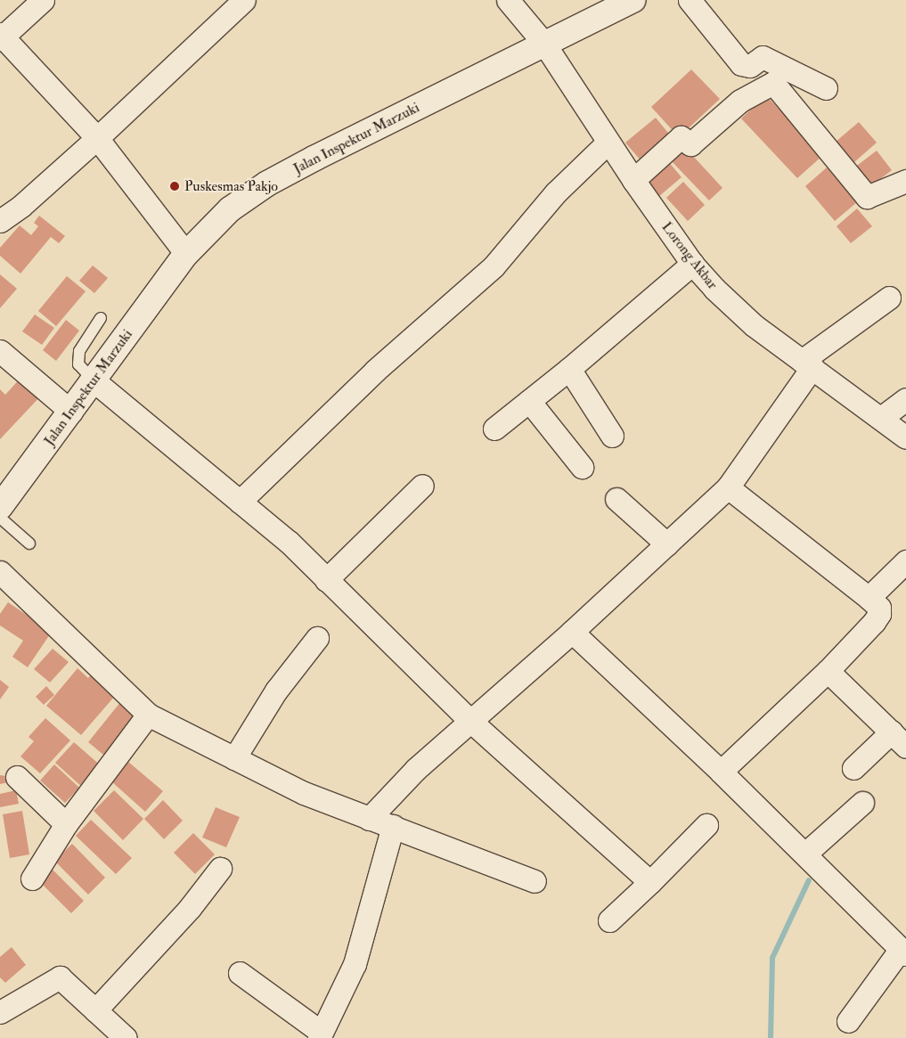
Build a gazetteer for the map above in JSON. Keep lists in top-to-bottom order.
{
  "streets": {
    "street": ["Jalan Inspektur Marzuki", "Lorong Akbar"]
  },
  "crossings": [
    ["Jalan Inspektur Marzuki", "Lorong Akbar"]
  ],
  "places": ["Puskesmas Pakjo"]
}
